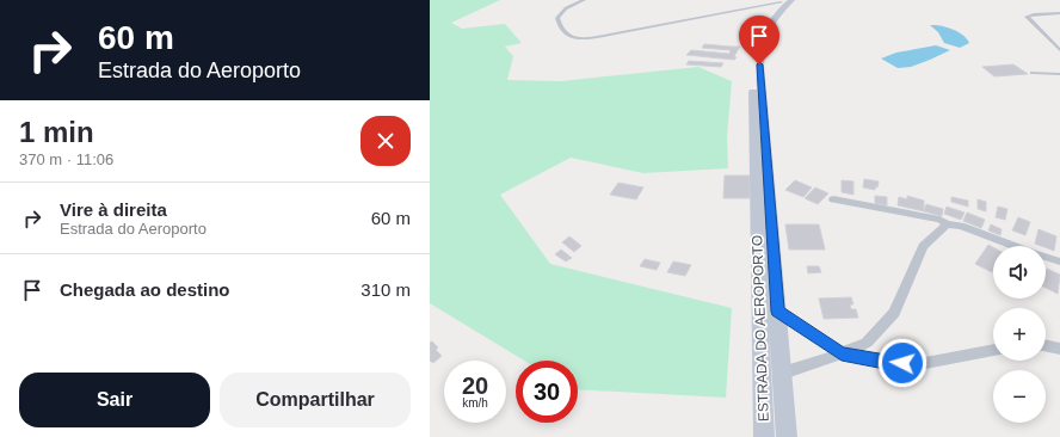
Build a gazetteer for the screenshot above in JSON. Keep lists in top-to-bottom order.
{
  "streets": {
    "main road": ["ESTRADA DO AEROPORTO"]
  },
  "page": {
    "turn": ["60 m", "Estrada do Aeroporto"],
    "heading": ["1 min", "370 m · 11:06"],
    "list": [
      {
        "name": "Vire à direita",
        "note": "Estrada do Aeroporto",
        "value": "60 m"
      },
      {
        "name": "Chegada ao destino",
        "value": "310 m"
      }
    ],
    "map_buttons": ["+", "−"],
    "speed": "20 km/h",
    "limit": "30",
    "buttons": ["Sair", "Compartilhar"]
  }
}
